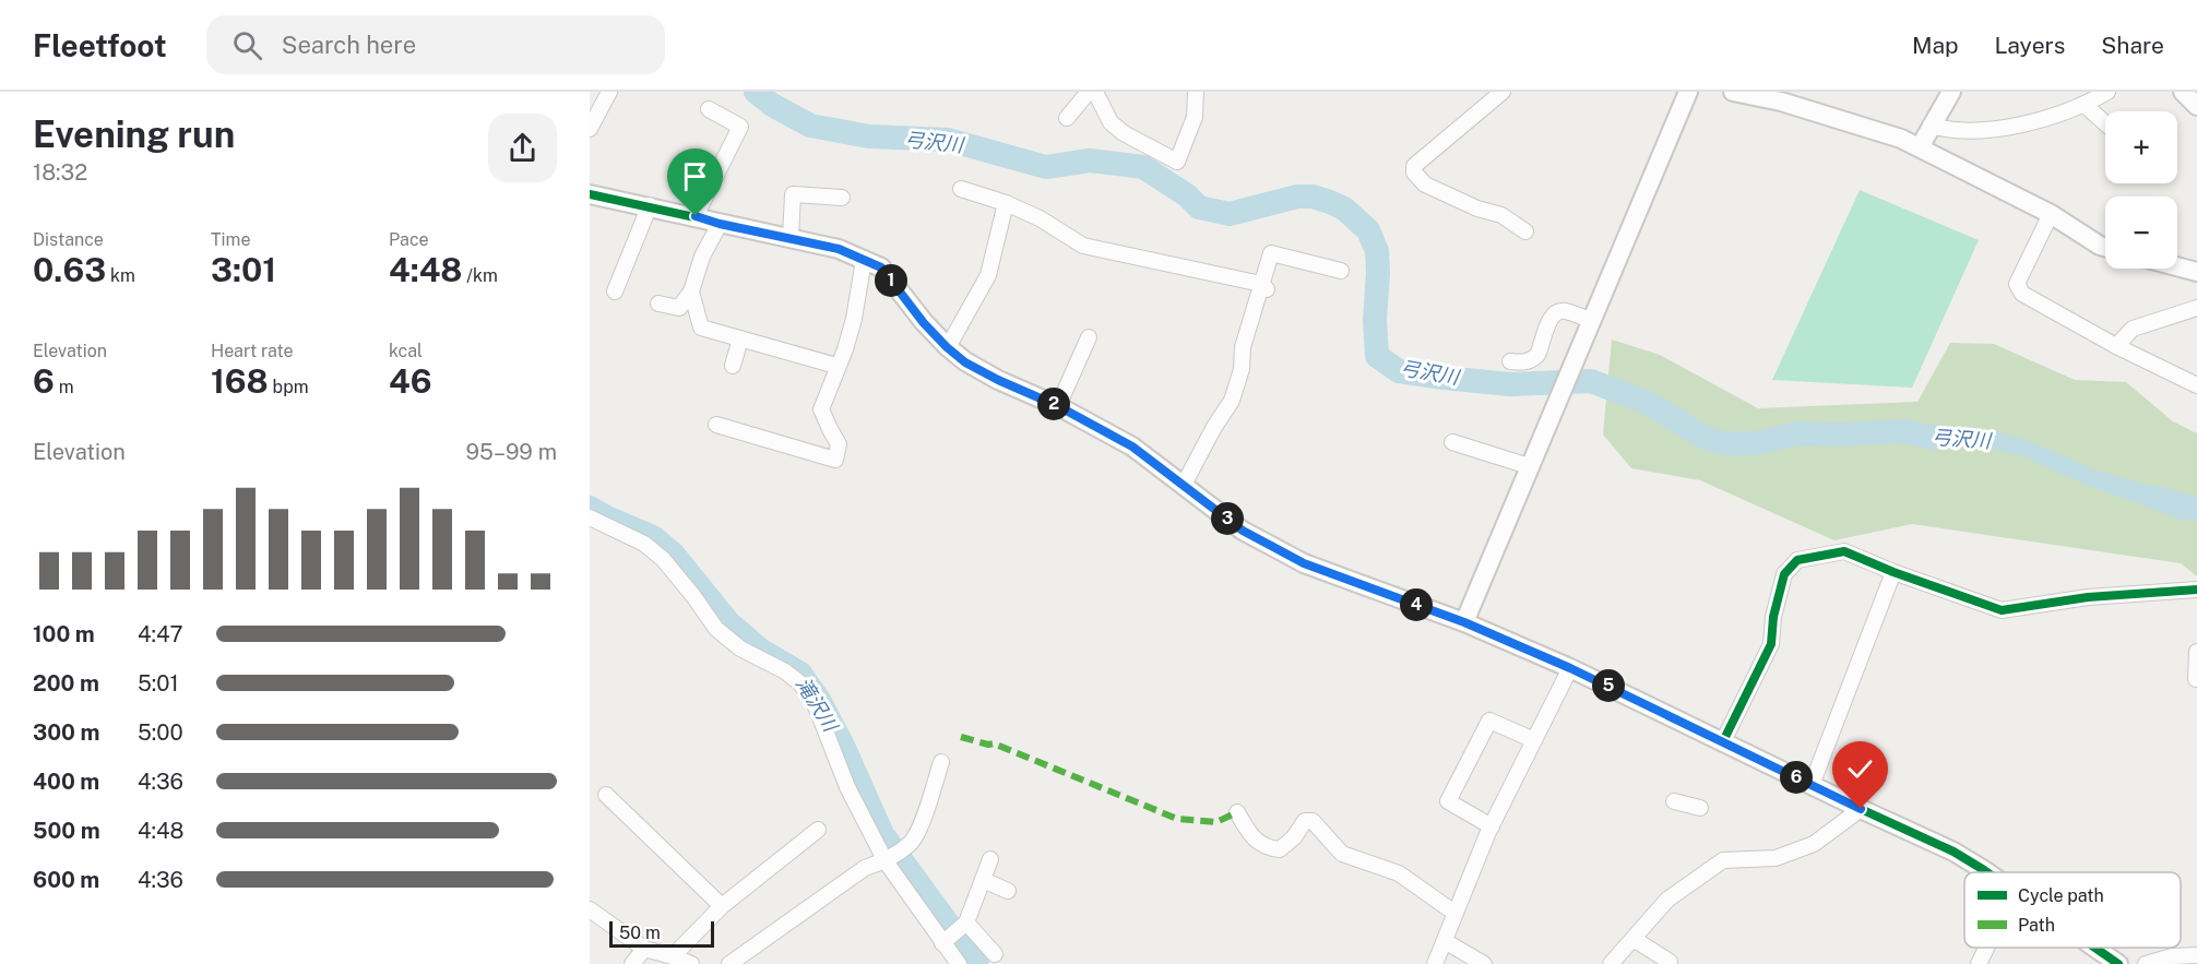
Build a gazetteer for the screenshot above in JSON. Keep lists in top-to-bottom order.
{
  "water": ["弓沢川", "滝沢川"],
  "legend": ["Cycle path", "Path"],
  "scale_bar": "50 m",
  "page": {
    "header": "Fleetfoot",
    "search": "Search here",
    "nav": ["Map", "Layers", "Share"],
    "heading": ["Evening run", "18:32"],
    "map_buttons": ["+", "−"],
    "stats": [
      ["Distance", "0.63 km"],
      ["Time", "3:01"],
      ["Pace", "4:48 /km"],
      ["Elevation", "6 m"],
      ["Heart rate", "168 bpm"],
      ["kcal", "46"]
    ],
    "pins": [
      "1",
      "2",
      "3",
      "4",
      "5",
      "6"
    ],
    "chart": ["Elevation", "95–99 m"],
    "list": [
      {
        "name": "100 m",
        "note": "4:47"
      },
      {
        "name": "200 m",
        "note": "5:01"
      },
      {
        "name": "300 m",
        "note": "5:00"
      },
      {
        "name": "400 m",
        "note": "4:36"
      },
      {
        "name": "500 m",
        "note": "4:48"
      },
      {
        "name": "600 m",
        "note": "4:36"
      }
    ],
    "scale": "50 m"
  }
}
